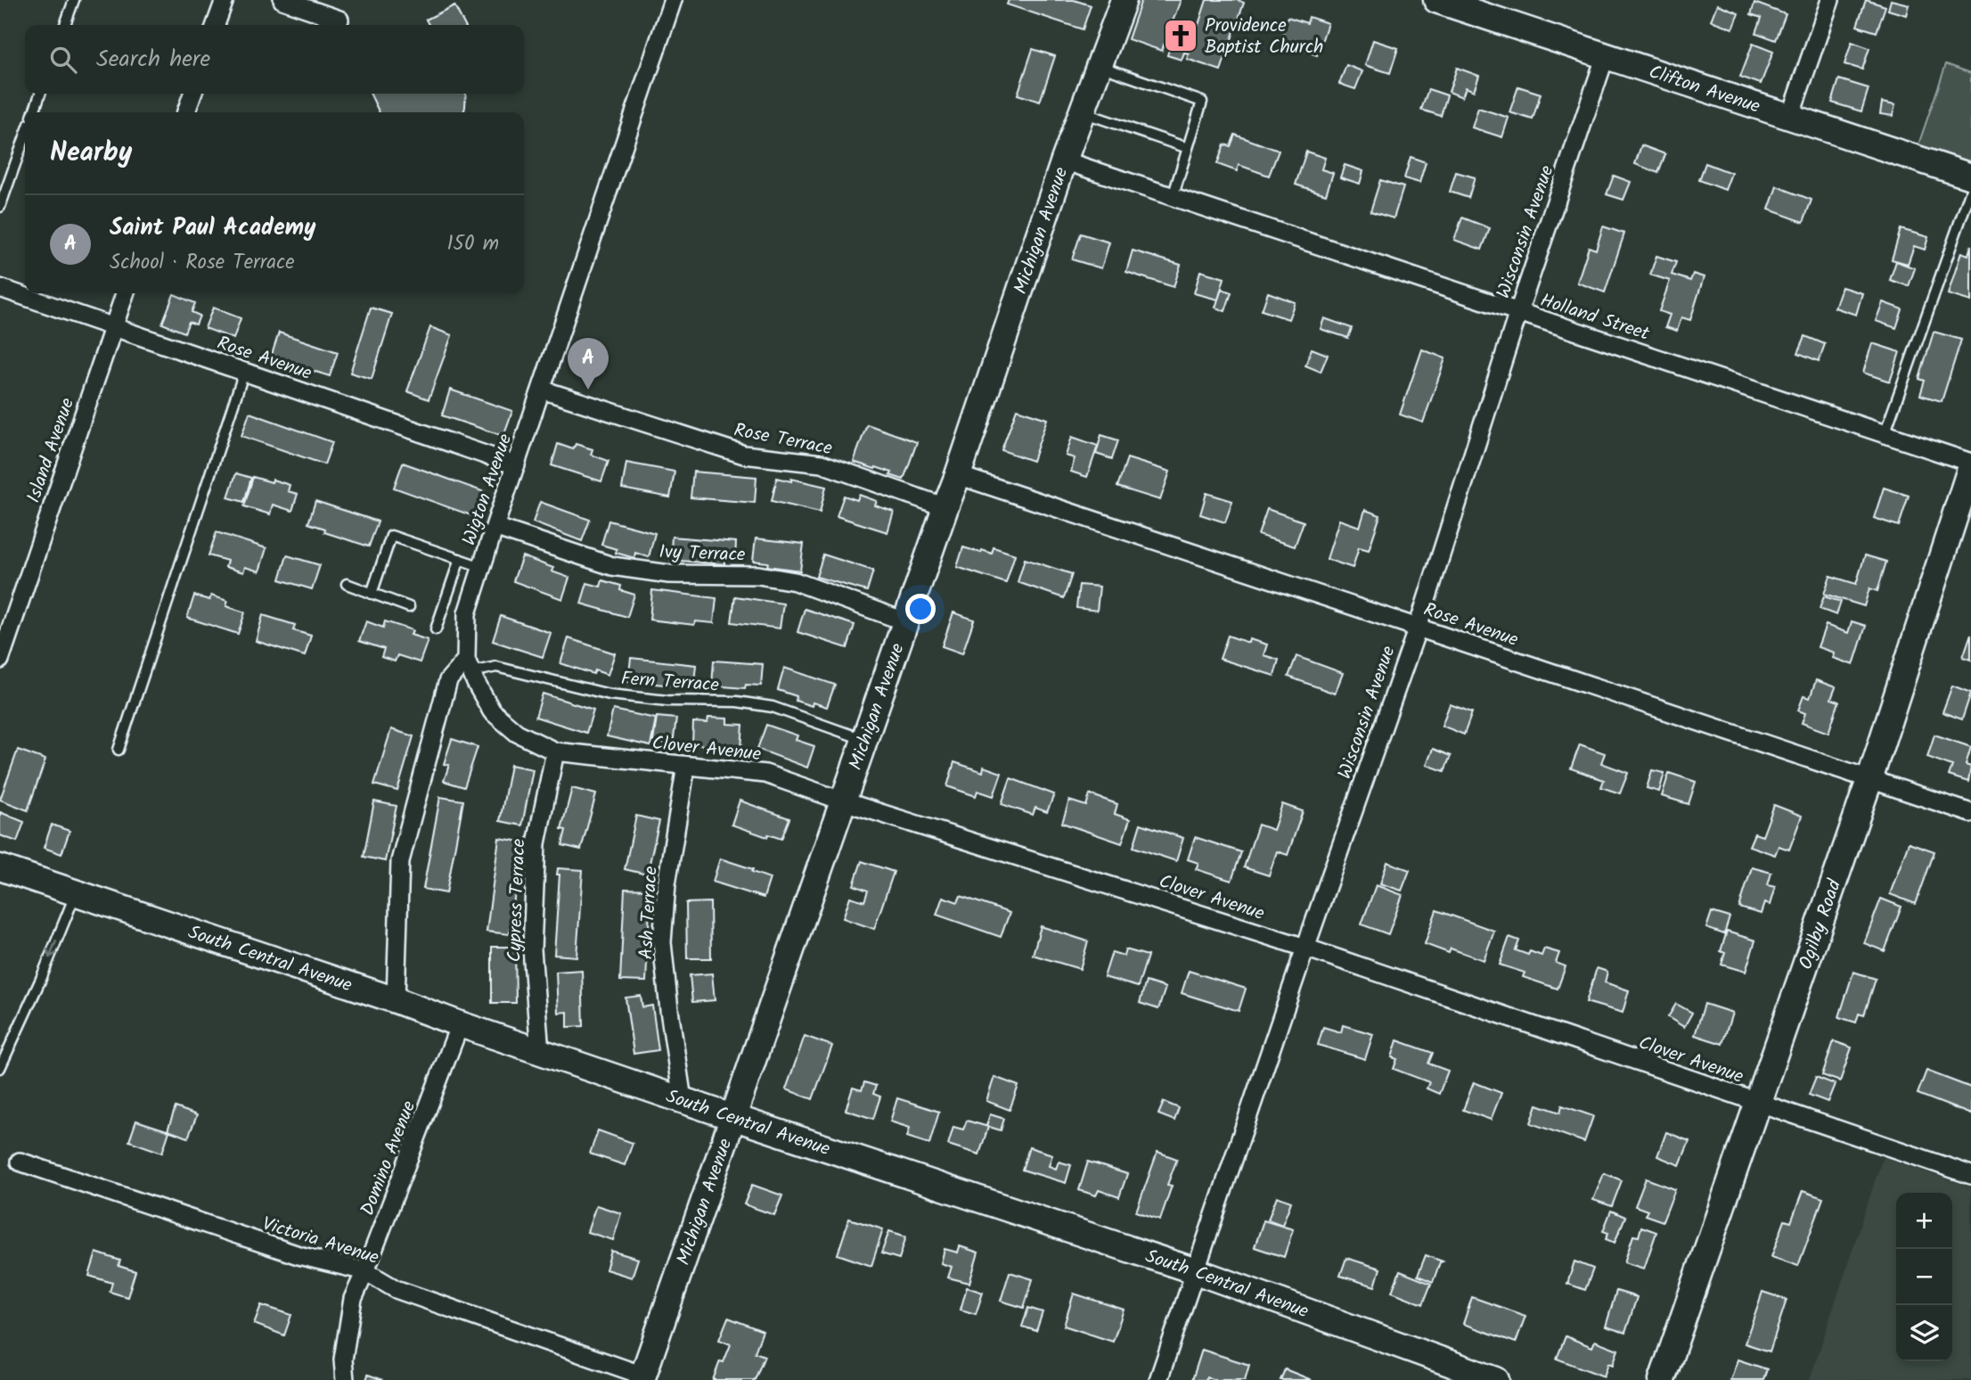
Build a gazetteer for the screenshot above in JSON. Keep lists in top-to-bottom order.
{
  "streets": {
    "street": [
      "Clifton Avenue",
      "Michigan Avenue",
      "Wisconsin Avenue",
      "Holland Street",
      "Rose Avenue",
      "Rose Terrace",
      "Island Avenue",
      "Wigton Avenue",
      "Ivy Terrace",
      "Clover Avenue",
      "Cypress Terrace",
      "Ash Terrace",
      "Ogilby Road",
      "South Central Avenue",
      "Domino Avenue",
      "Victoria Avenue"
    ],
    "lane": ["Fern Terrace"]
  },
  "crossings": [
    ["Clifton Avenue", "Wisconsin Avenue"],
    ["Michigan Avenue", "Holland Street"],
    ["Michigan Avenue", "Rose Avenue"],
    ["Michigan Avenue", "Rose Terrace"],
    ["Michigan Avenue", "Ivy Terrace"],
    ["Michigan Avenue", "Fern Terrace"],
    ["Michigan Avenue", "Clover Avenue"],
    ["Michigan Avenue", "South Central Avenue"],
    ["Michigan Avenue", "Victoria Avenue"],
    ["Wisconsin Avenue", "Holland Street"],
    ["Wisconsin Avenue", "Rose Avenue"],
    ["Wisconsin Avenue", "Clover Avenue"],
    ["Wisconsin Avenue", "South Central Avenue"],
    ["Holland Street", "Ogilby Road"],
    ["Rose Avenue", "Island Avenue"],
    ["Rose Avenue", "Wigton Avenue"],
    ["Rose Avenue", "Ogilby Road"],
    ["Rose Terrace", "Wigton Avenue"],
    ["Wigton Avenue", "Ivy Terrace"],
    ["Wigton Avenue", "Fern Terrace"],
    ["Wigton Avenue", "Clover Avenue"],
    ["Fern Terrace", "Clover Avenue"],
    ["Clover Avenue", "Cypress Terrace"],
    ["Clover Avenue", "Ash Terrace"],
    ["Clover Avenue", "Ogilby Road"],
    ["Cypress Terrace", "South Central Avenue"],
    ["Ash Terrace", "South Central Avenue"],
    ["South Central Avenue", "Domino Avenue"],
    ["Domino Avenue", "Victoria Avenue"]
  ],
  "places": {
    "church": ["Providence Baptist Church"]
  },
  "page": {
    "search": "Search here",
    "heading": "Nearby",
    "list": [
      {
        "mark": "A",
        "name": "Saint Paul Academy",
        "note": "School · Rose Terrace",
        "value": "150 m"
      }
    ],
    "pins": "A",
    "map_buttons": ["+", "−"]
  }
}
